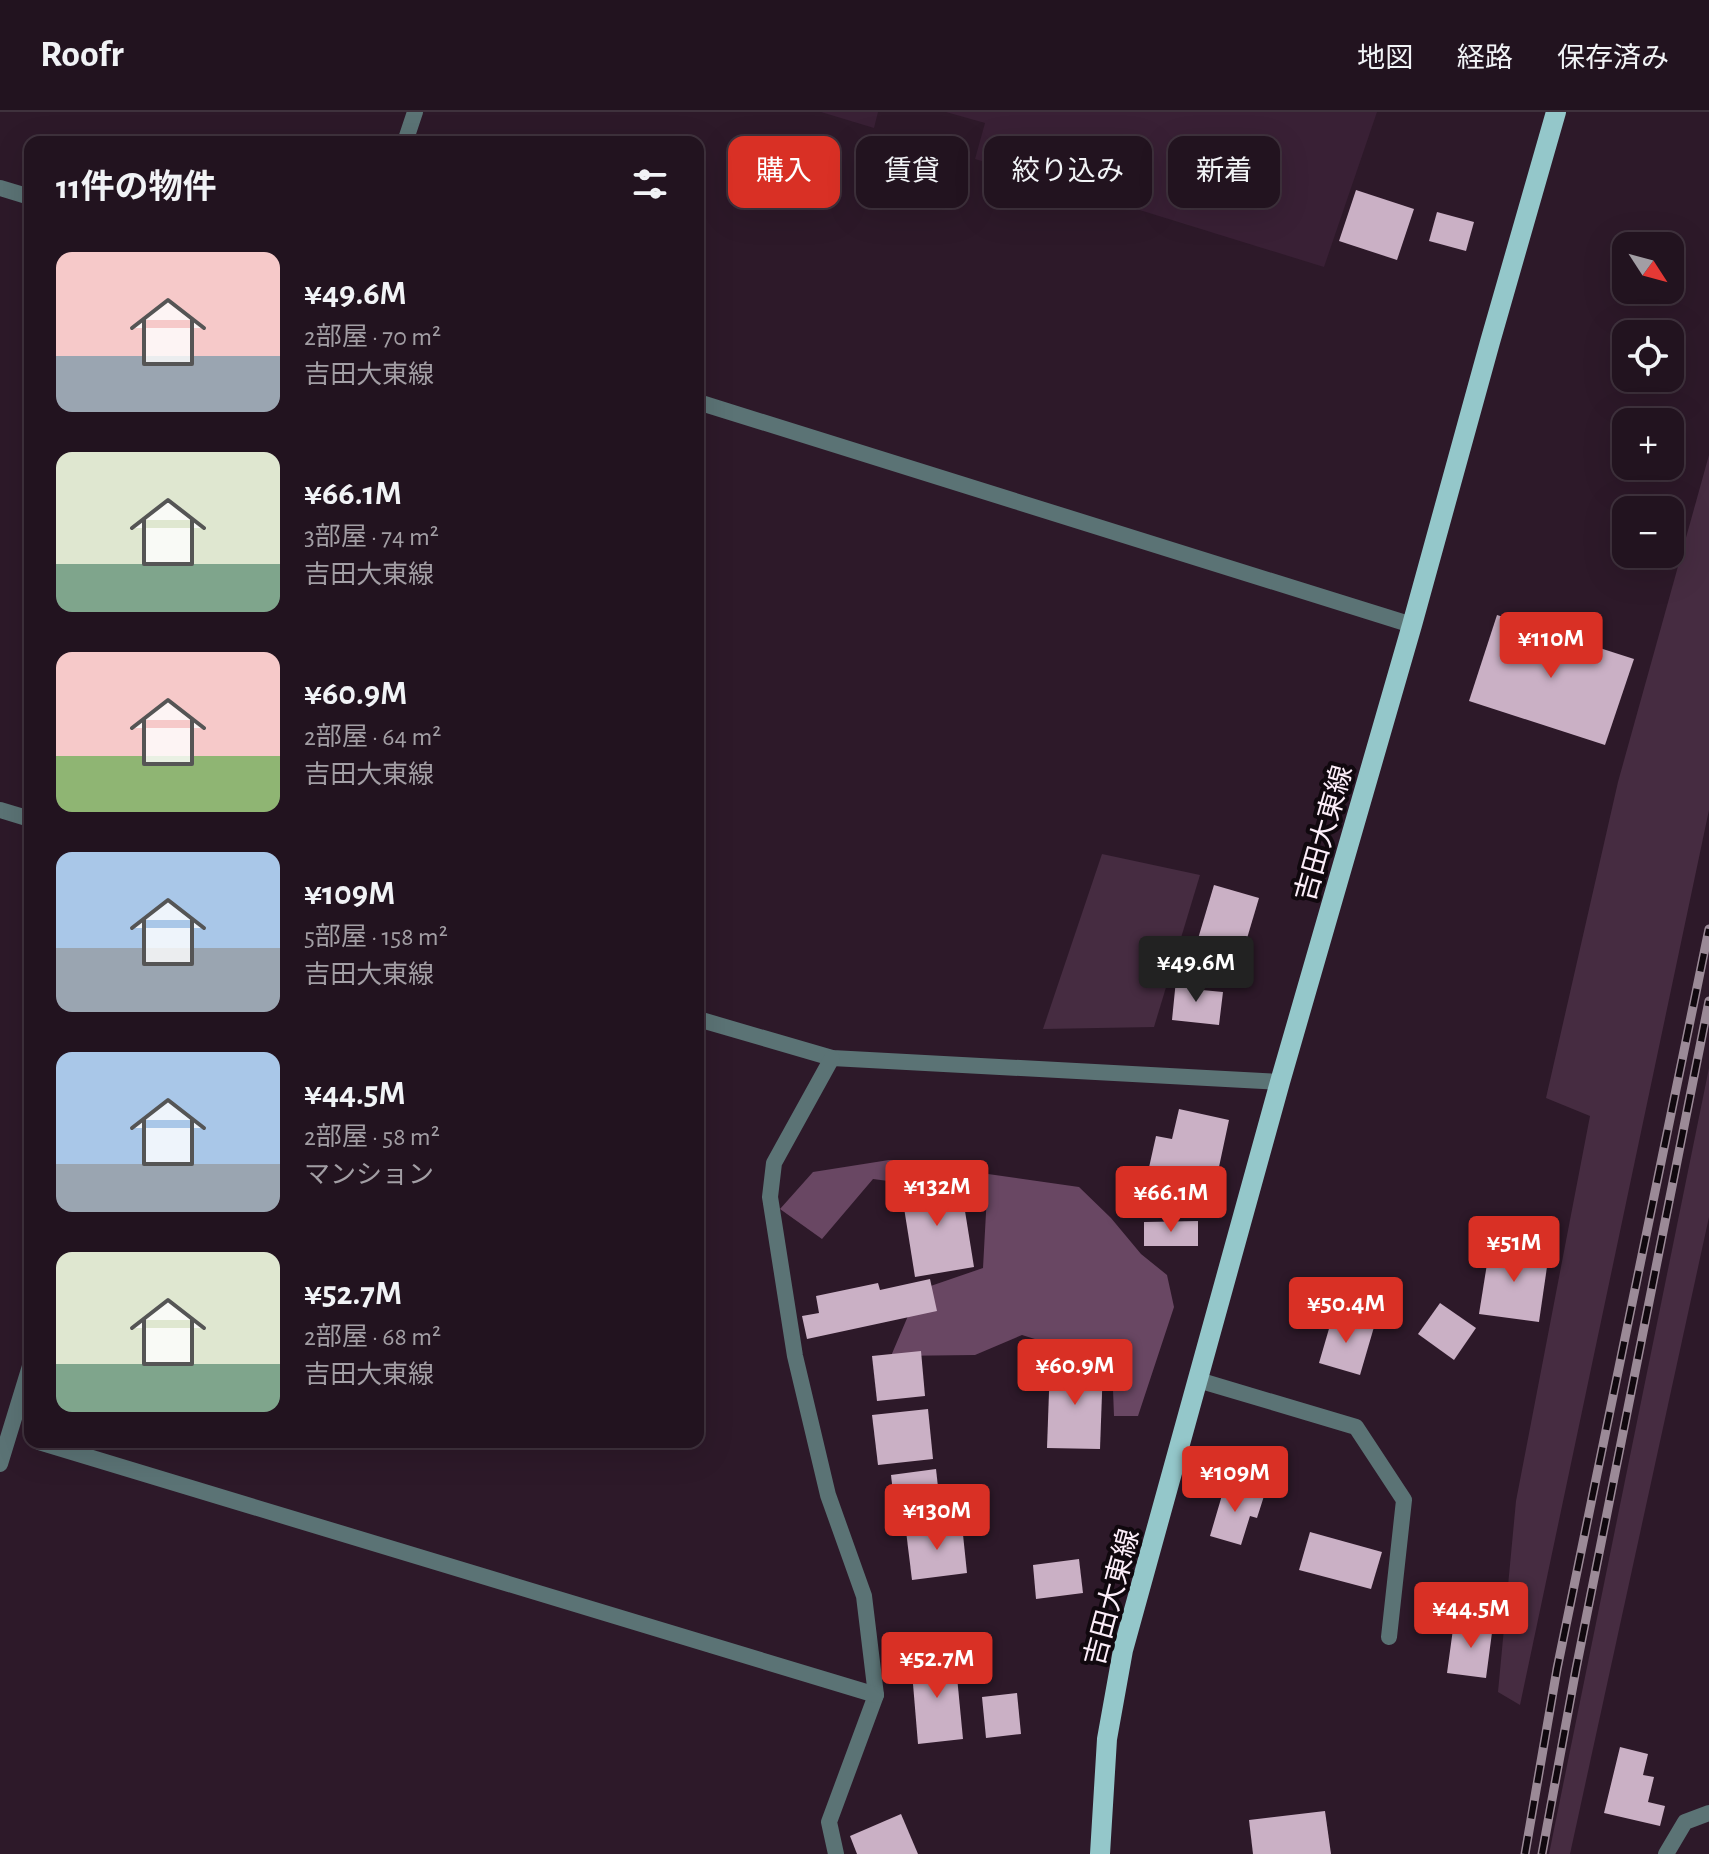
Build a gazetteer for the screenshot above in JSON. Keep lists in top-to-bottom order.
{
  "streets": {
    "main road": ["吉田大東線"]
  },
  "north": "bottom right",
  "page": {
    "header": "Roofr",
    "nav": ["地図", "経路", "保存済み"],
    "chip": [
      "購入",
      "賃貸",
      "絞り込み",
      "新着"
    ],
    "heading": "11件の物件",
    "map_buttons": ["+", "−"],
    "list": [
      {
        "name": "¥49.6M",
        "note": "2部屋 · 70 m² · 吉田大東線"
      },
      {
        "name": "¥66.1M",
        "note": "3部屋 · 74 m² · 吉田大東線"
      },
      {
        "name": "¥60.9M",
        "note": "2部屋 · 64 m² · 吉田大東線"
      },
      {
        "name": "¥109M",
        "note": "5部屋 · 158 m² · 吉田大東線"
      },
      {
        "name": "¥44.5M",
        "note": "2部屋 · 58 m² · マンション"
      },
      {
        "name": "¥52.7M",
        "note": "2部屋 · 68 m² · 吉田大東線"
      }
    ],
    "price": [
      "¥110M",
      "¥49.6M",
      "¥132M",
      "¥66.1M",
      "¥51M",
      "¥50.4M",
      "¥60.9M",
      "¥109M",
      "¥130M",
      "¥44.5M",
      "¥52.7M"
    ]
  }
}
